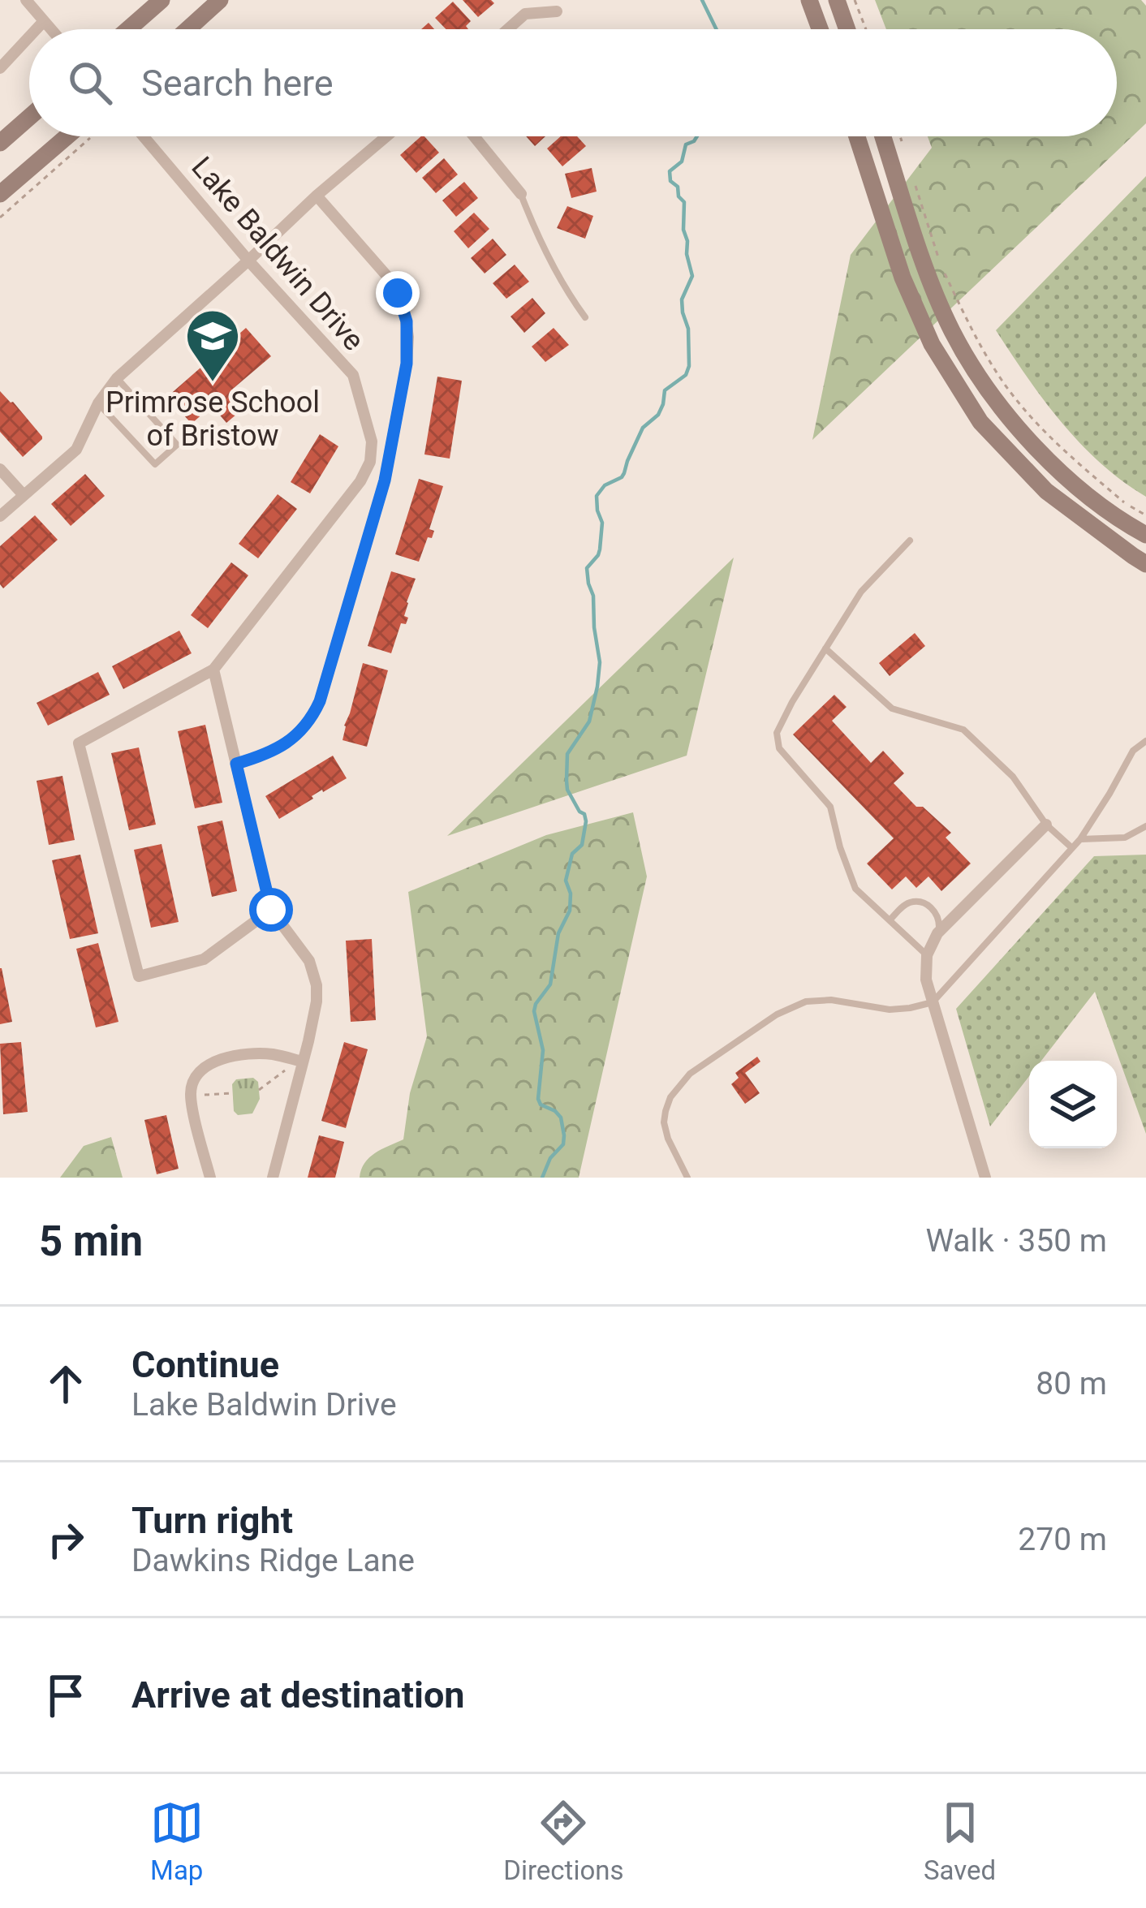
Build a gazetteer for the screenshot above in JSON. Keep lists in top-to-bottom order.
{
  "streets": {
    "street": ["Lake Baldwin Drive"]
  },
  "places": {
    "school or university": ["Primrose School of Bristow"]
  },
  "page": {
    "search": "Search here",
    "heading": ["5 min", "Walk · 350 m"],
    "list": [
      ["Continue", "Lake Baldwin Drive", "80 m"],
      ["Turn right", "Dawkins Ridge Lane", "270 m"],
      "Arrive at destination"
    ],
    "nav": ["Map", "Directions", "Saved"]
  }
}
